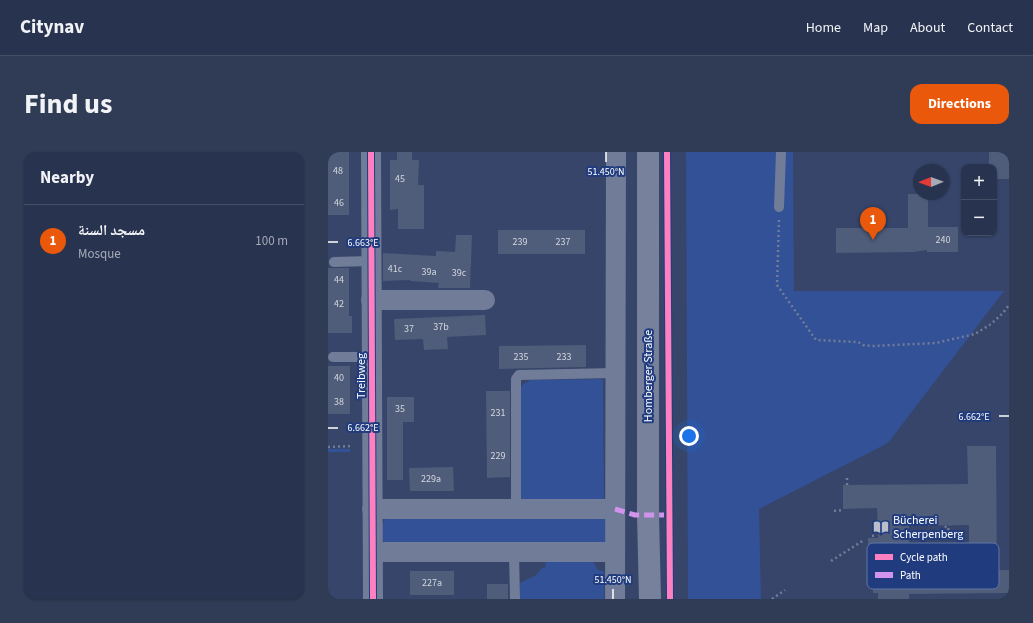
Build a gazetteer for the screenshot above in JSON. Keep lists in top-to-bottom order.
{
  "streets": {
    "main road": ["Homberger Straße"],
    "street": ["Treibweg"]
  },
  "places": {
    "library": ["Bücherei Scherpenberg"]
  },
  "house_numbers": [
    "48",
    "45",
    "46",
    "240",
    "239",
    "237",
    "41c",
    "39a",
    "39c",
    "44",
    "42",
    "37b",
    "37",
    "235",
    "233",
    "40",
    "38",
    "35",
    "231",
    "229",
    "229a",
    "227a"
  ],
  "legend": ["Cycle path", "Path"],
  "north": "left",
  "page": {
    "header": "Citynav",
    "nav": [
      "Home",
      "Map",
      "About",
      "Contact"
    ],
    "title": "Find us",
    "buttons": "Directions",
    "heading": "Nearby",
    "map_buttons": ["+", "−"],
    "list": [
      {
        "mark": "1",
        "name": "مسجد السنة",
        "note": "Mosque",
        "value": "100 m"
      }
    ],
    "pins": "1"
  },
  "coordinates": ["51.450°N", "6.663°E", "6.662°E"]
}
